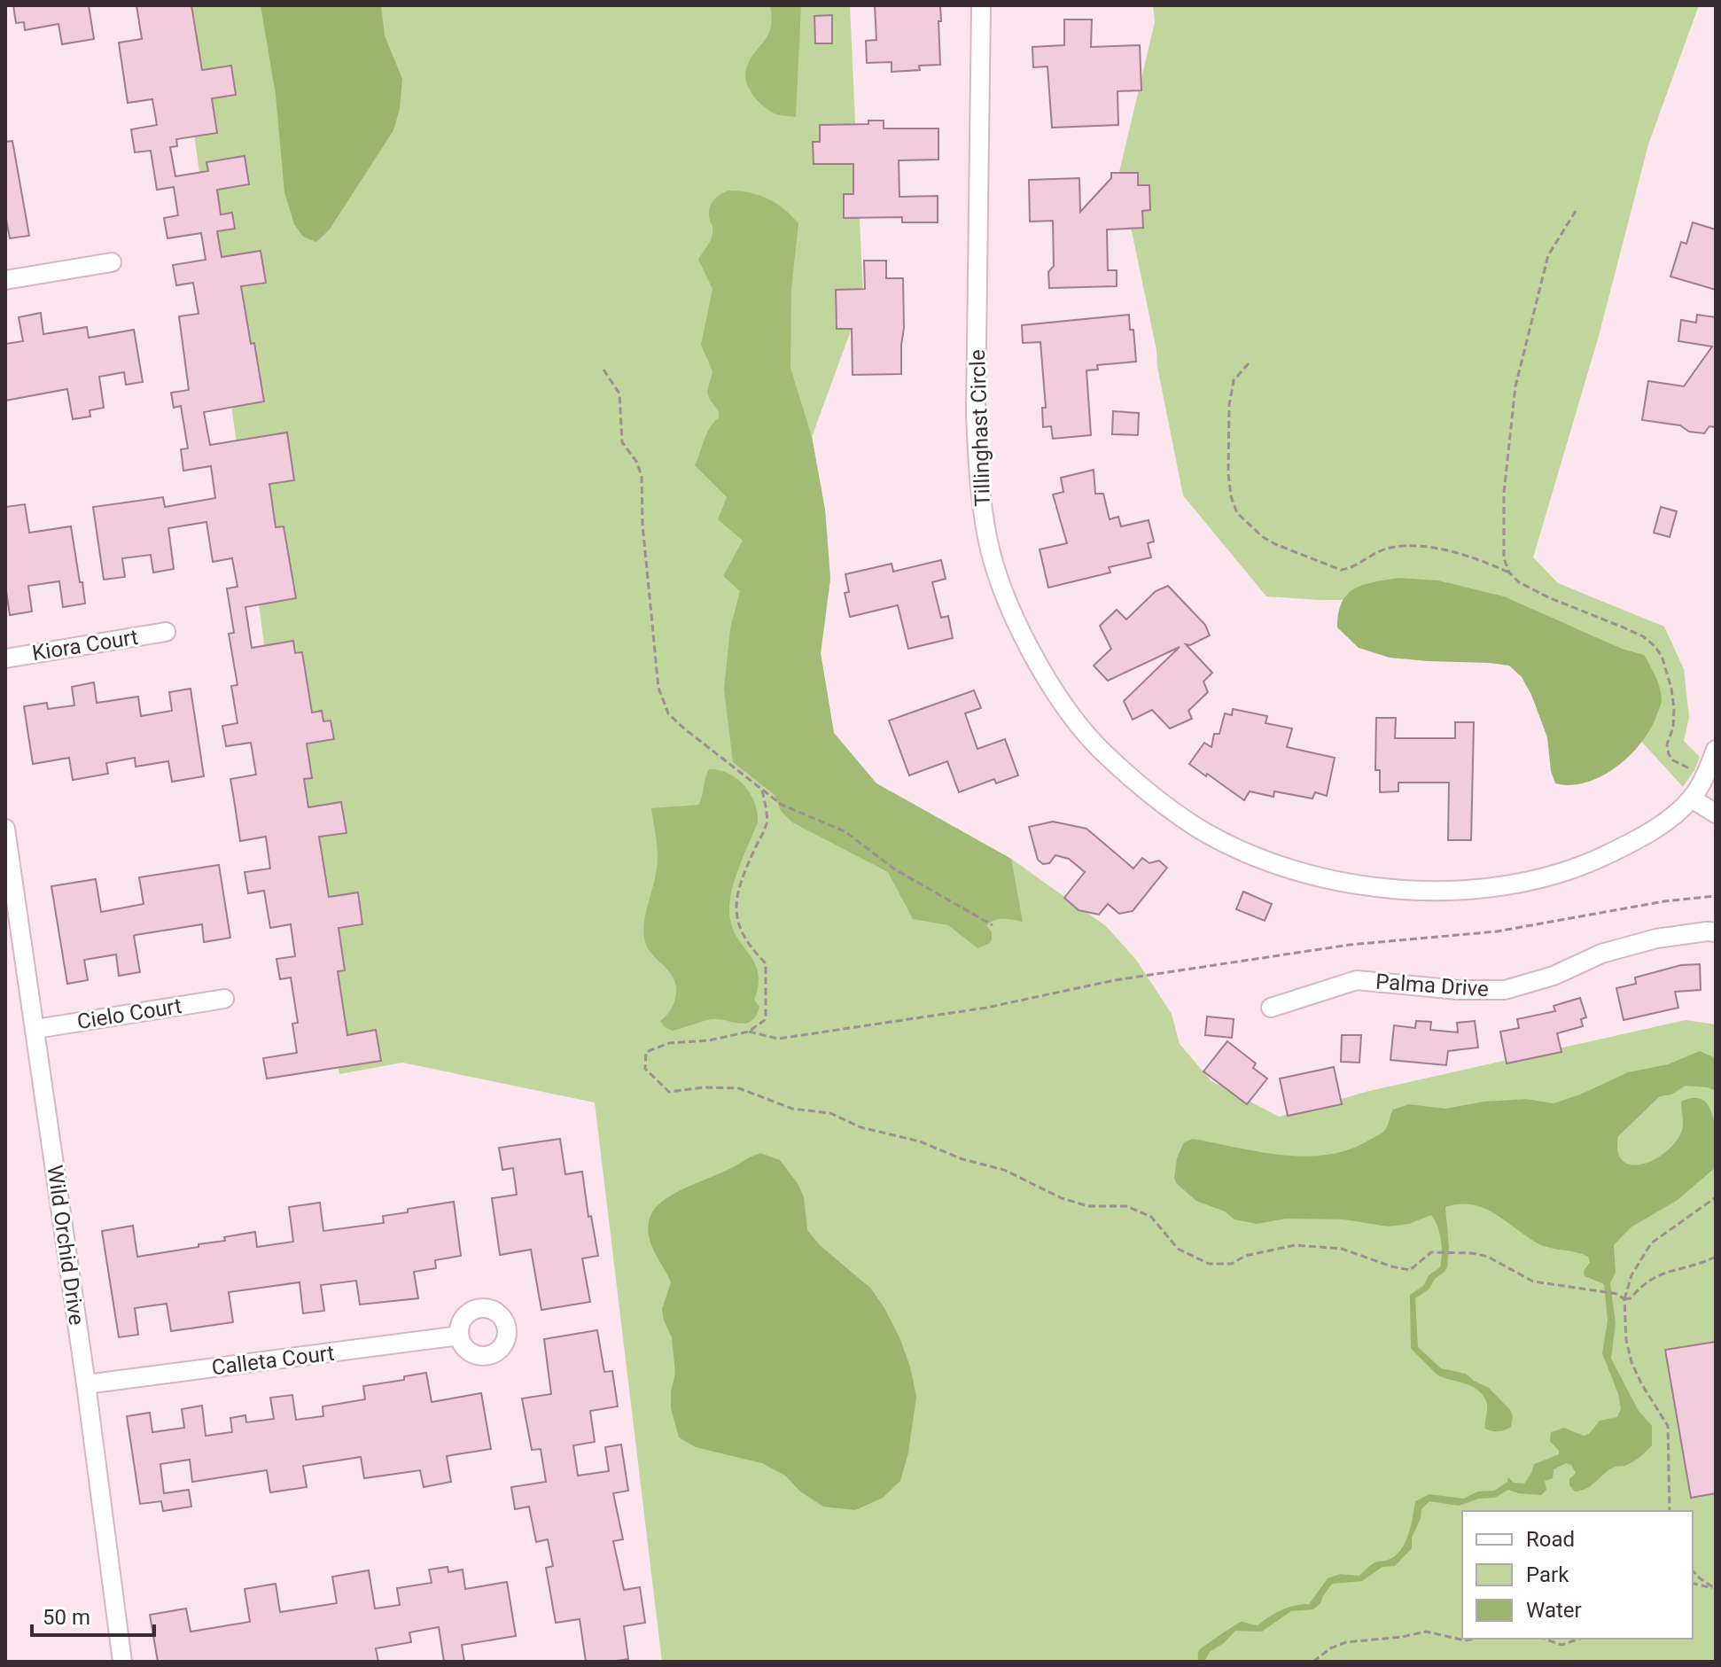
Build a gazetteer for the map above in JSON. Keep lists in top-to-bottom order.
{
  "streets": {
    "street": [
      "Tillinghast Circle",
      "Kiora Court",
      "Palma Drive",
      "Cielo Court",
      "Wild Orchid Drive",
      "Calleta Court"
    ]
  },
  "crossings": [
    ["Cielo Court", "Wild Orchid Drive"],
    ["Wild Orchid Drive", "Calleta Court"]
  ],
  "legend": ["Road", "Park", "Water"],
  "scale_bar": "50 m"
}
